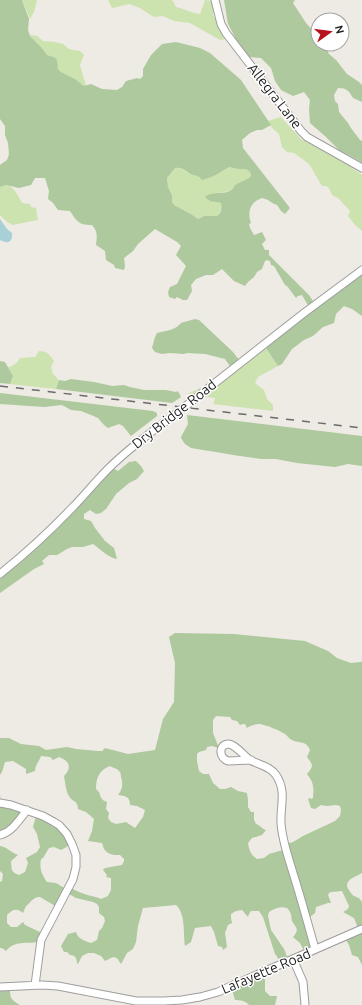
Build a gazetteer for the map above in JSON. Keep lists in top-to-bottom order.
{
  "streets": {
    "street": ["Allegra Lane", "Dry Bridge Road", "Lafayette Road"]
  },
  "north": "right"
}
